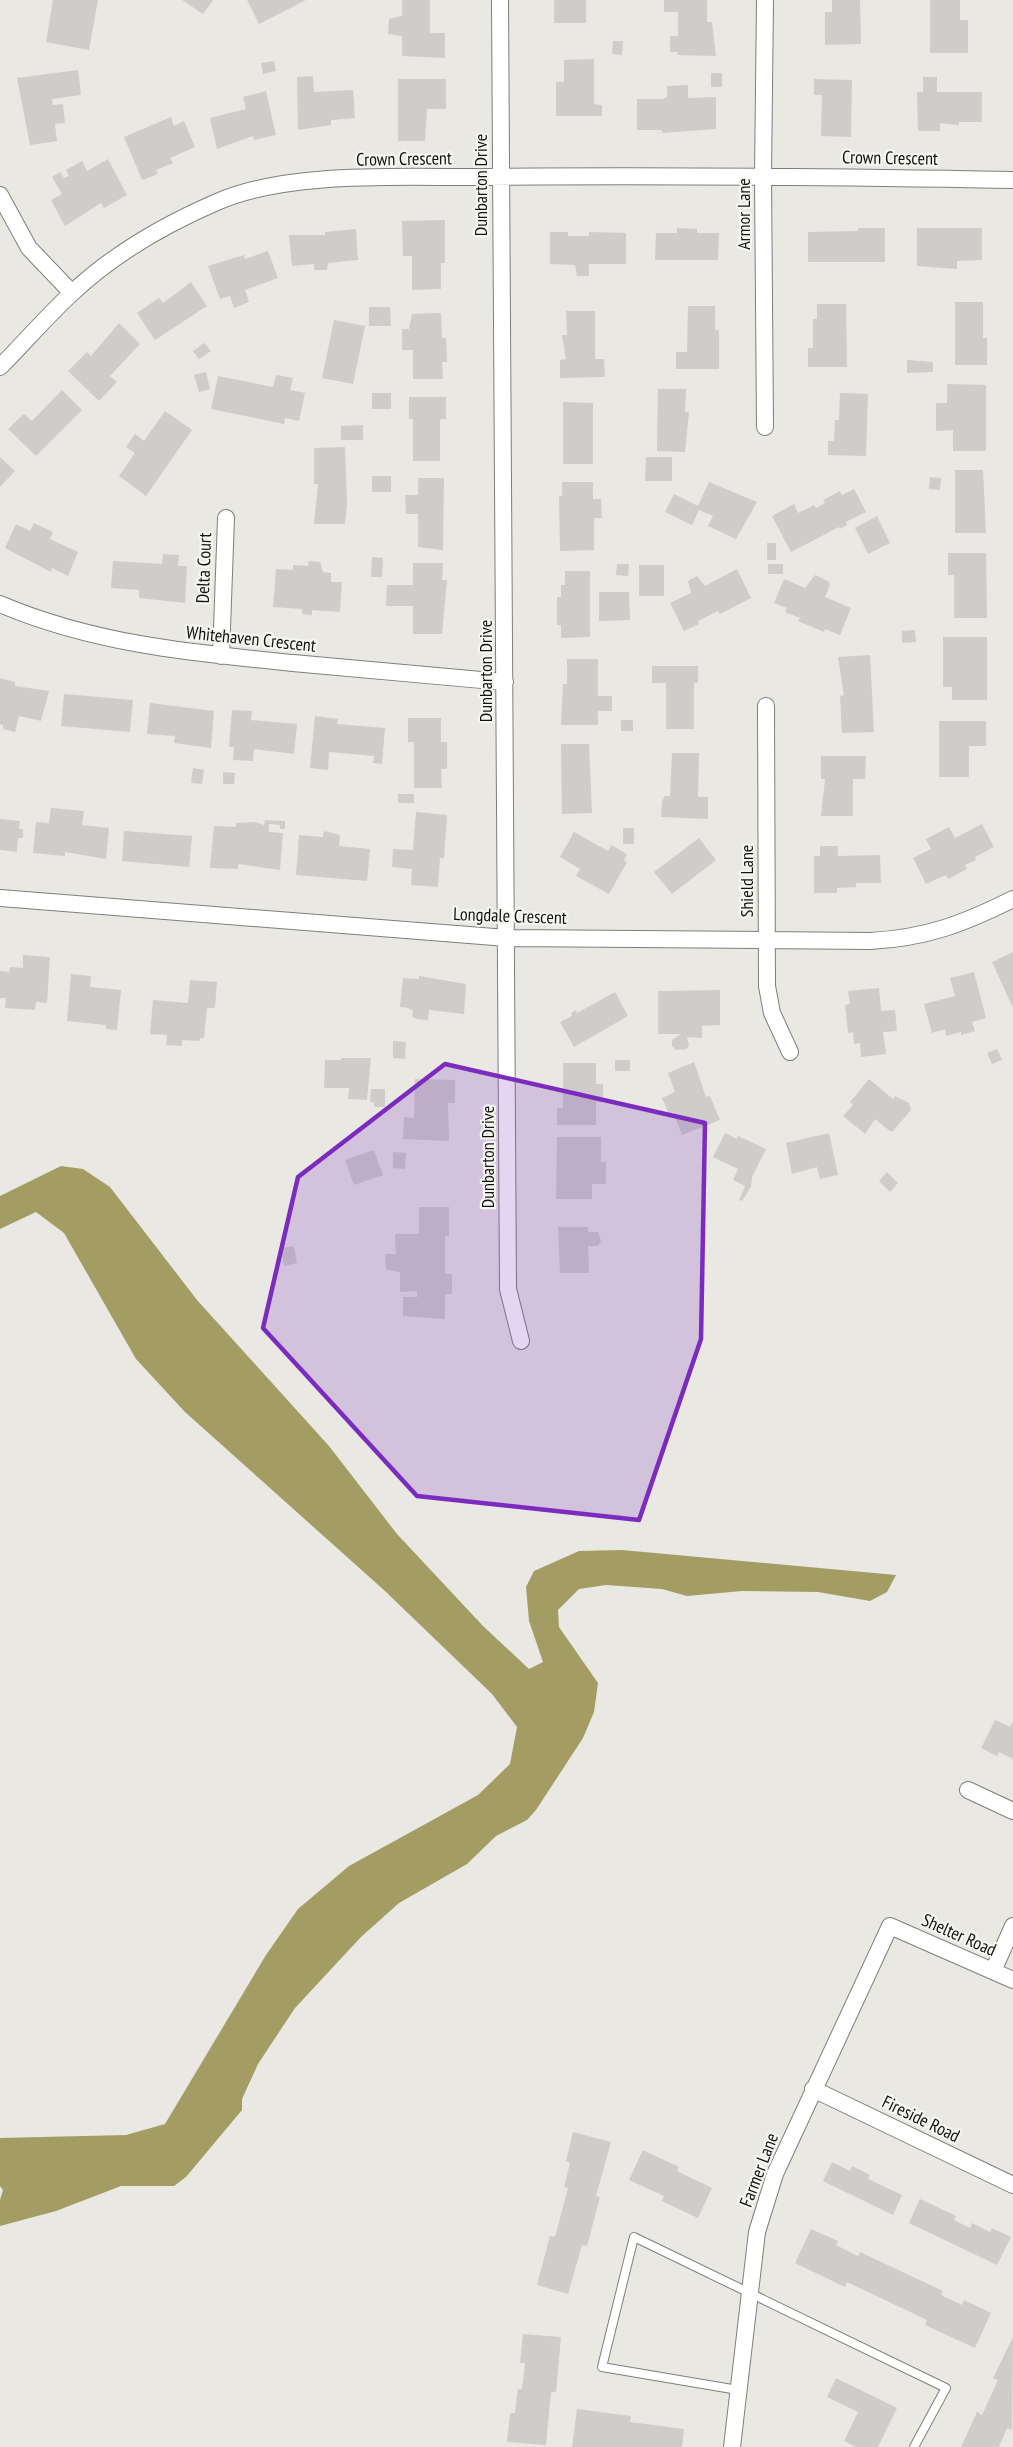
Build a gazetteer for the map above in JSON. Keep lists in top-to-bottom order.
{
  "streets": {
    "street": [
      "Crown Crescent",
      "Dunbarton Drive",
      "Armor Lane",
      "Delta Court",
      "Whitehaven Crescent",
      "Shield Lane",
      "Longdale Crescent",
      "Shelter Road",
      "Fireside Road",
      "Farmer Lane"
    ]
  },
  "crossings": [
    ["Crown Crescent", "Dunbarton Drive"],
    ["Crown Crescent", "Armor Lane"],
    ["Dunbarton Drive", "Whitehaven Crescent"],
    ["Dunbarton Drive", "Longdale Crescent"],
    ["Delta Court", "Whitehaven Crescent"],
    ["Shield Lane", "Longdale Crescent"],
    ["Shelter Road", "Farmer Lane"],
    ["Fireside Road", "Farmer Lane"]
  ]
}
